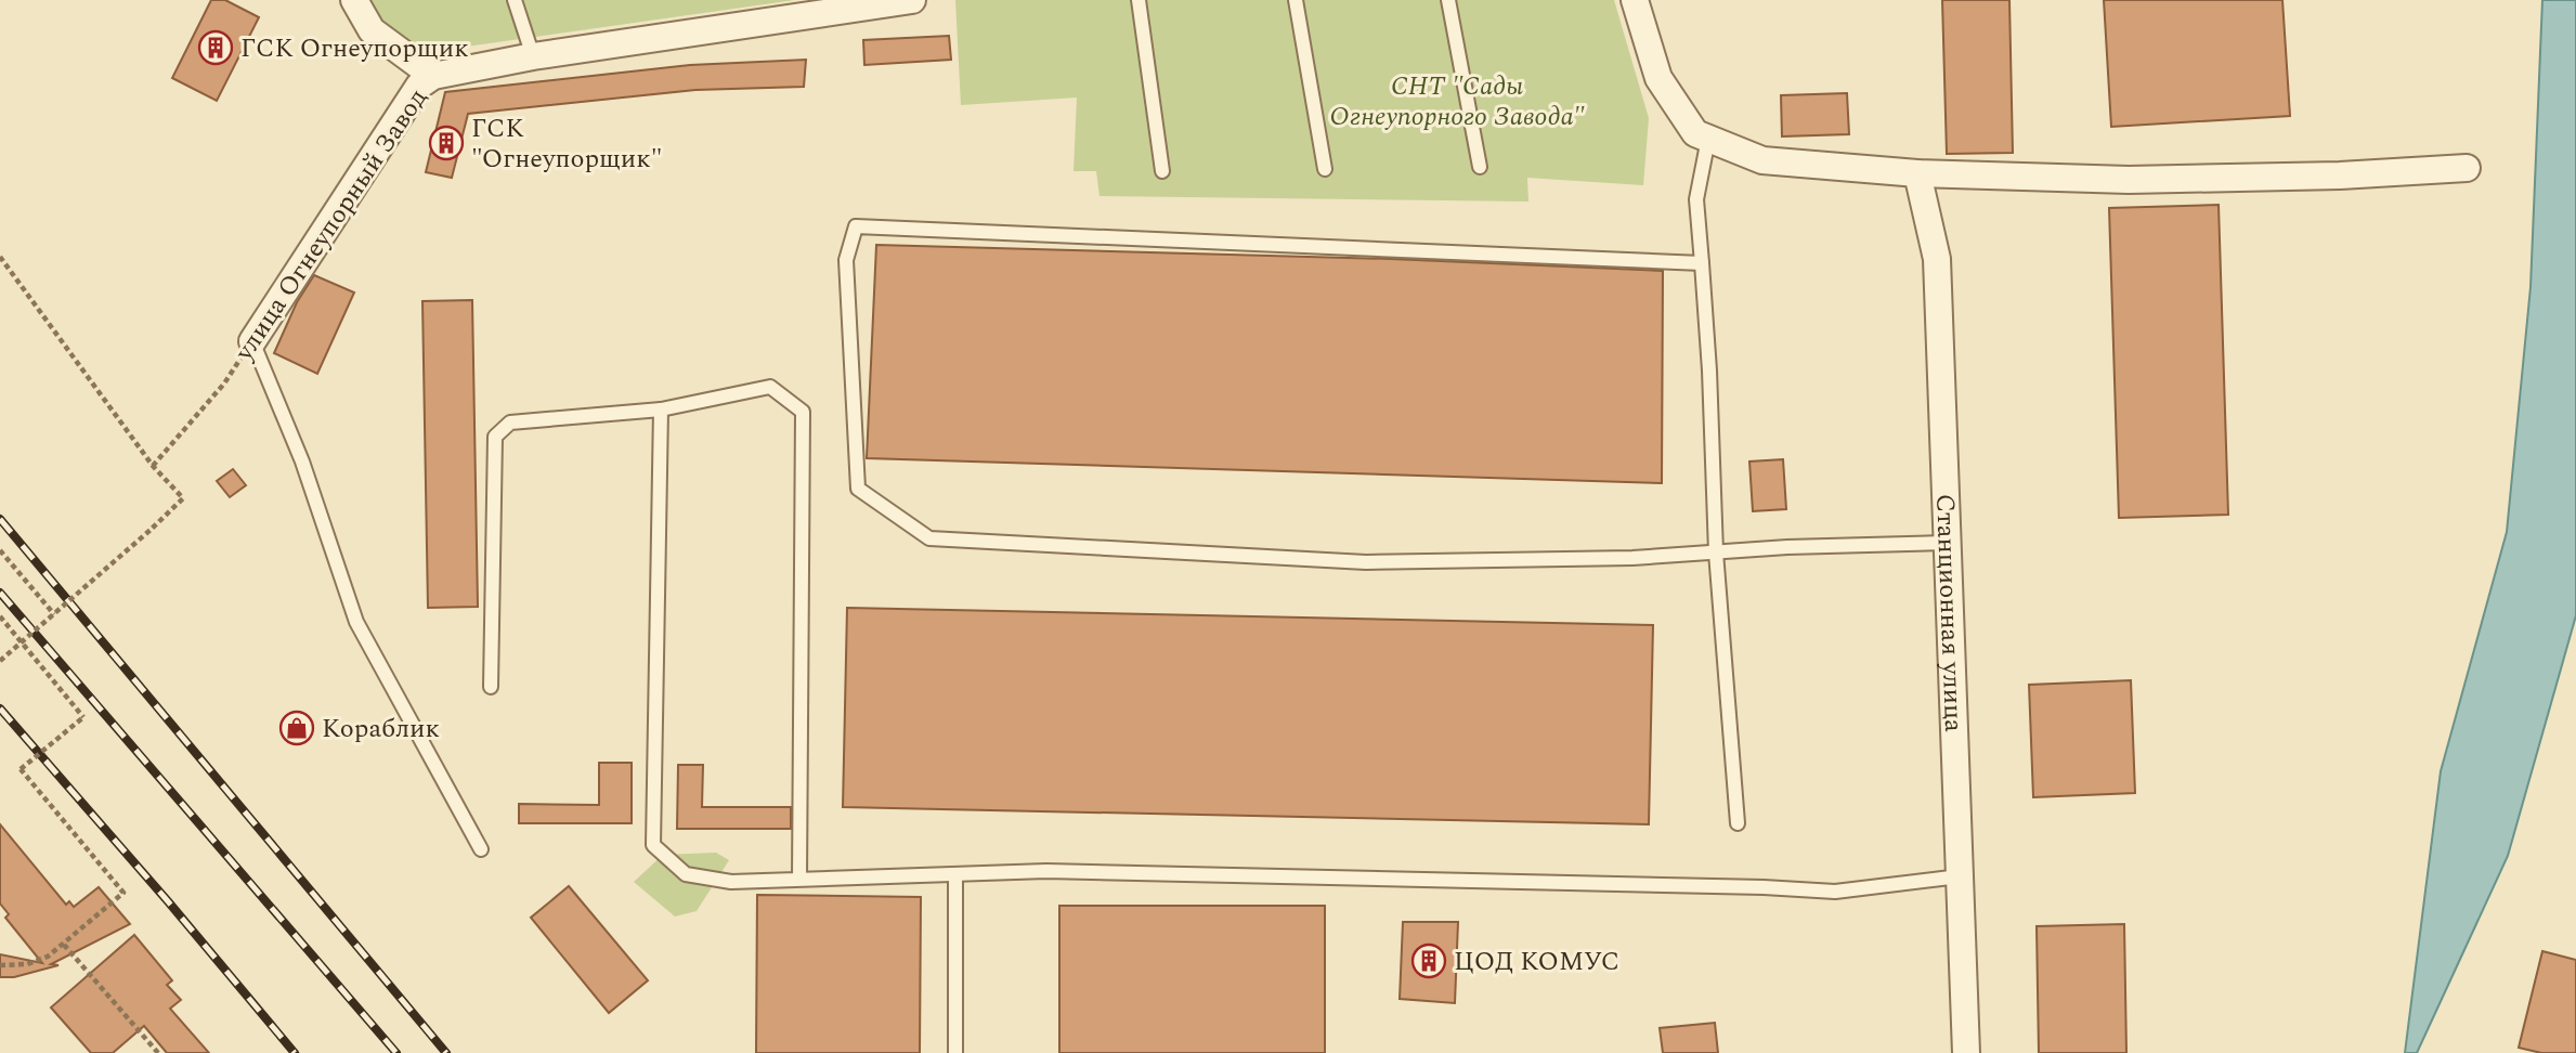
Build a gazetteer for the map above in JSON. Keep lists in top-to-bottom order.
{
  "streets": {
    "street": ["улица Огнеупорный Завод", "Станционная улица"]
  },
  "parks": ["СНТ \"Сады Огнеупорного Завода\""],
  "places": {
    "building": ["ГСК Огнеупорщик", "ГСК \"Огнеупорщик\"", "ЦОД КОМУС"],
    "shop": ["Кораблик"]
  }
}
